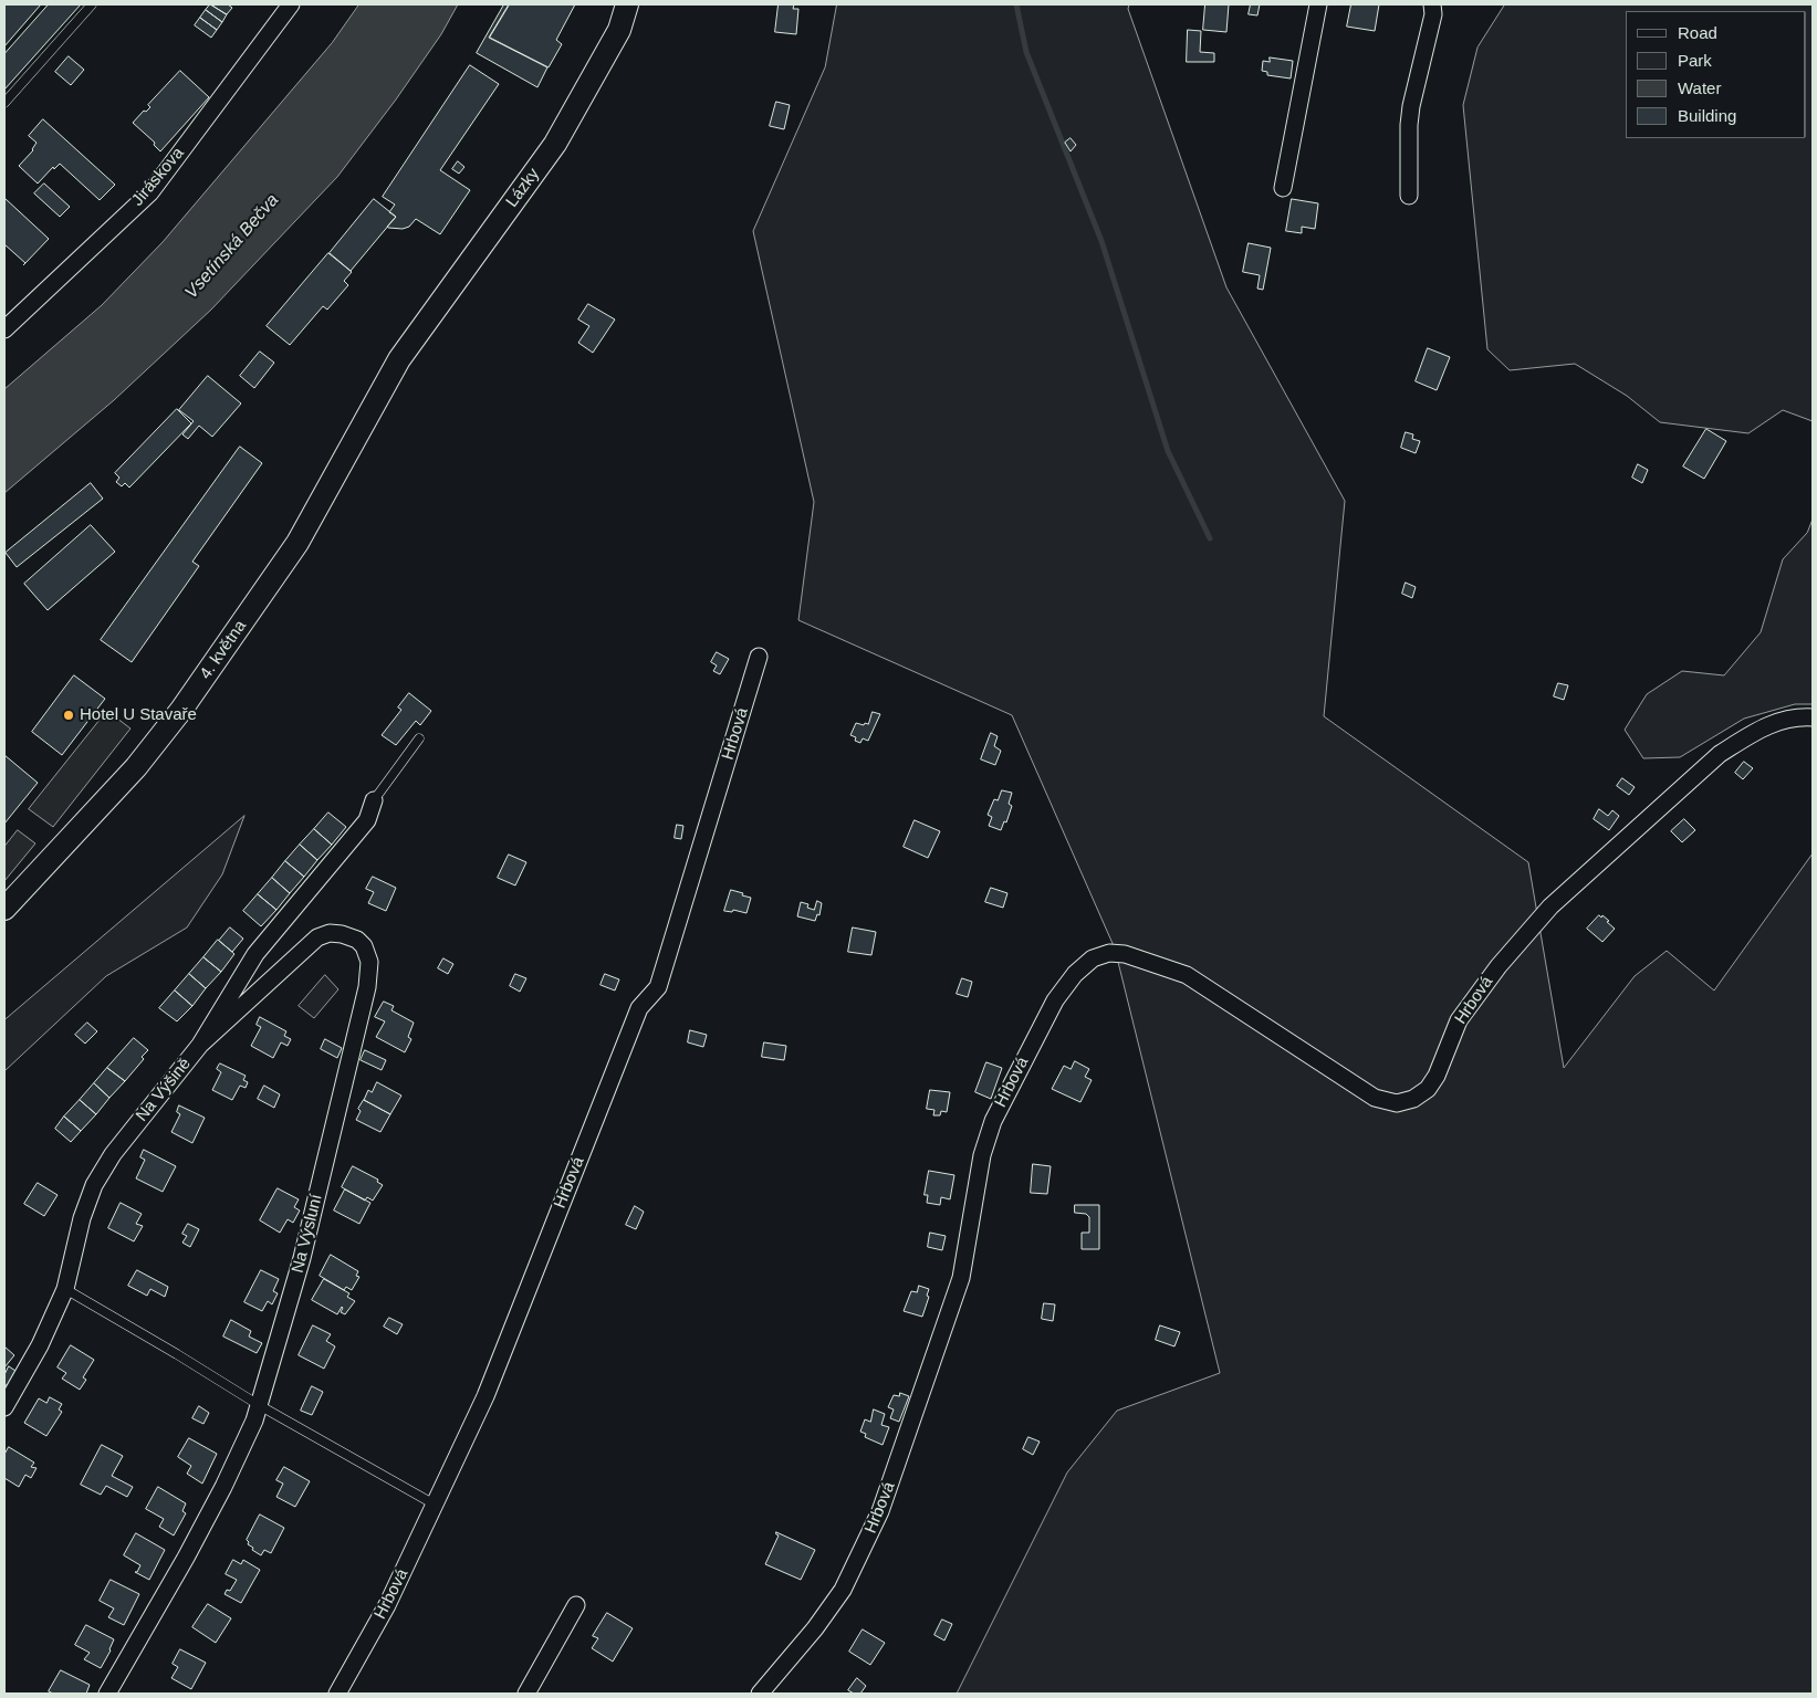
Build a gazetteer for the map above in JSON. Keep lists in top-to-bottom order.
{
  "streets": {
    "street": [
      "Jiráskova",
      "Lázky",
      "4. května",
      "Hrbová",
      "Na Výšině",
      "Na Výsluní"
    ]
  },
  "crossings": [
    ["Lázky", "4. května"],
    ["Na Výšině", "Na Výsluní"]
  ],
  "water": ["Vsetínská Bečva"],
  "places": ["Hotel U Stavaře"],
  "legend": [
    "Road",
    "Park",
    "Water",
    "Building"
  ]
}
